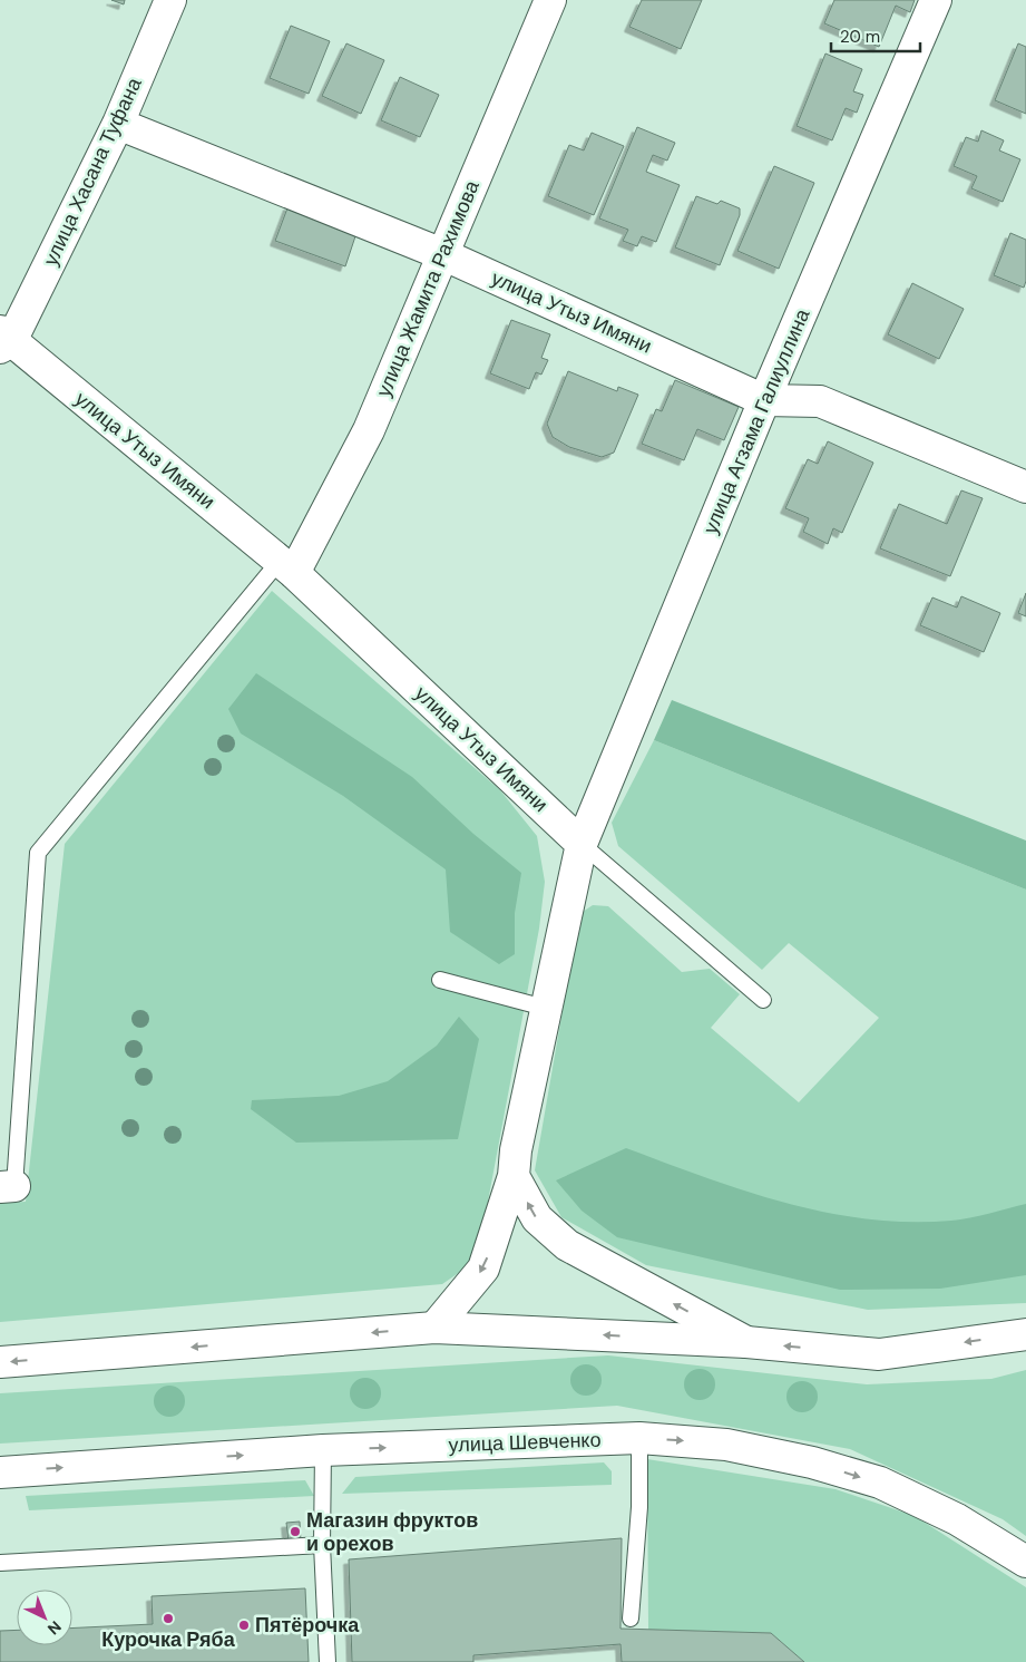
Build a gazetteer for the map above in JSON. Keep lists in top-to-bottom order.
{
  "streets": {
    "street": [
      "улица Хасана Туфана",
      "улица Жамита Рахимова",
      "улица Утыз Имяни",
      "улица Агзама Галиуллина",
      "улица Шевченко"
    ]
  },
  "crossings": [
    ["улица Хасана Туфана", "улица Утыз Имяни"],
    ["улица Жамита Рахимова", "улица Утыз Имяни"],
    ["улица Утыз Имяни", "улица Агзама Галиуллина"]
  ],
  "places": ["Магазин фруктов и орехов", "Курочка Ряба", "Пятёрочка"],
  "scale_bar": "20 m",
  "north": "bottom right"
}
